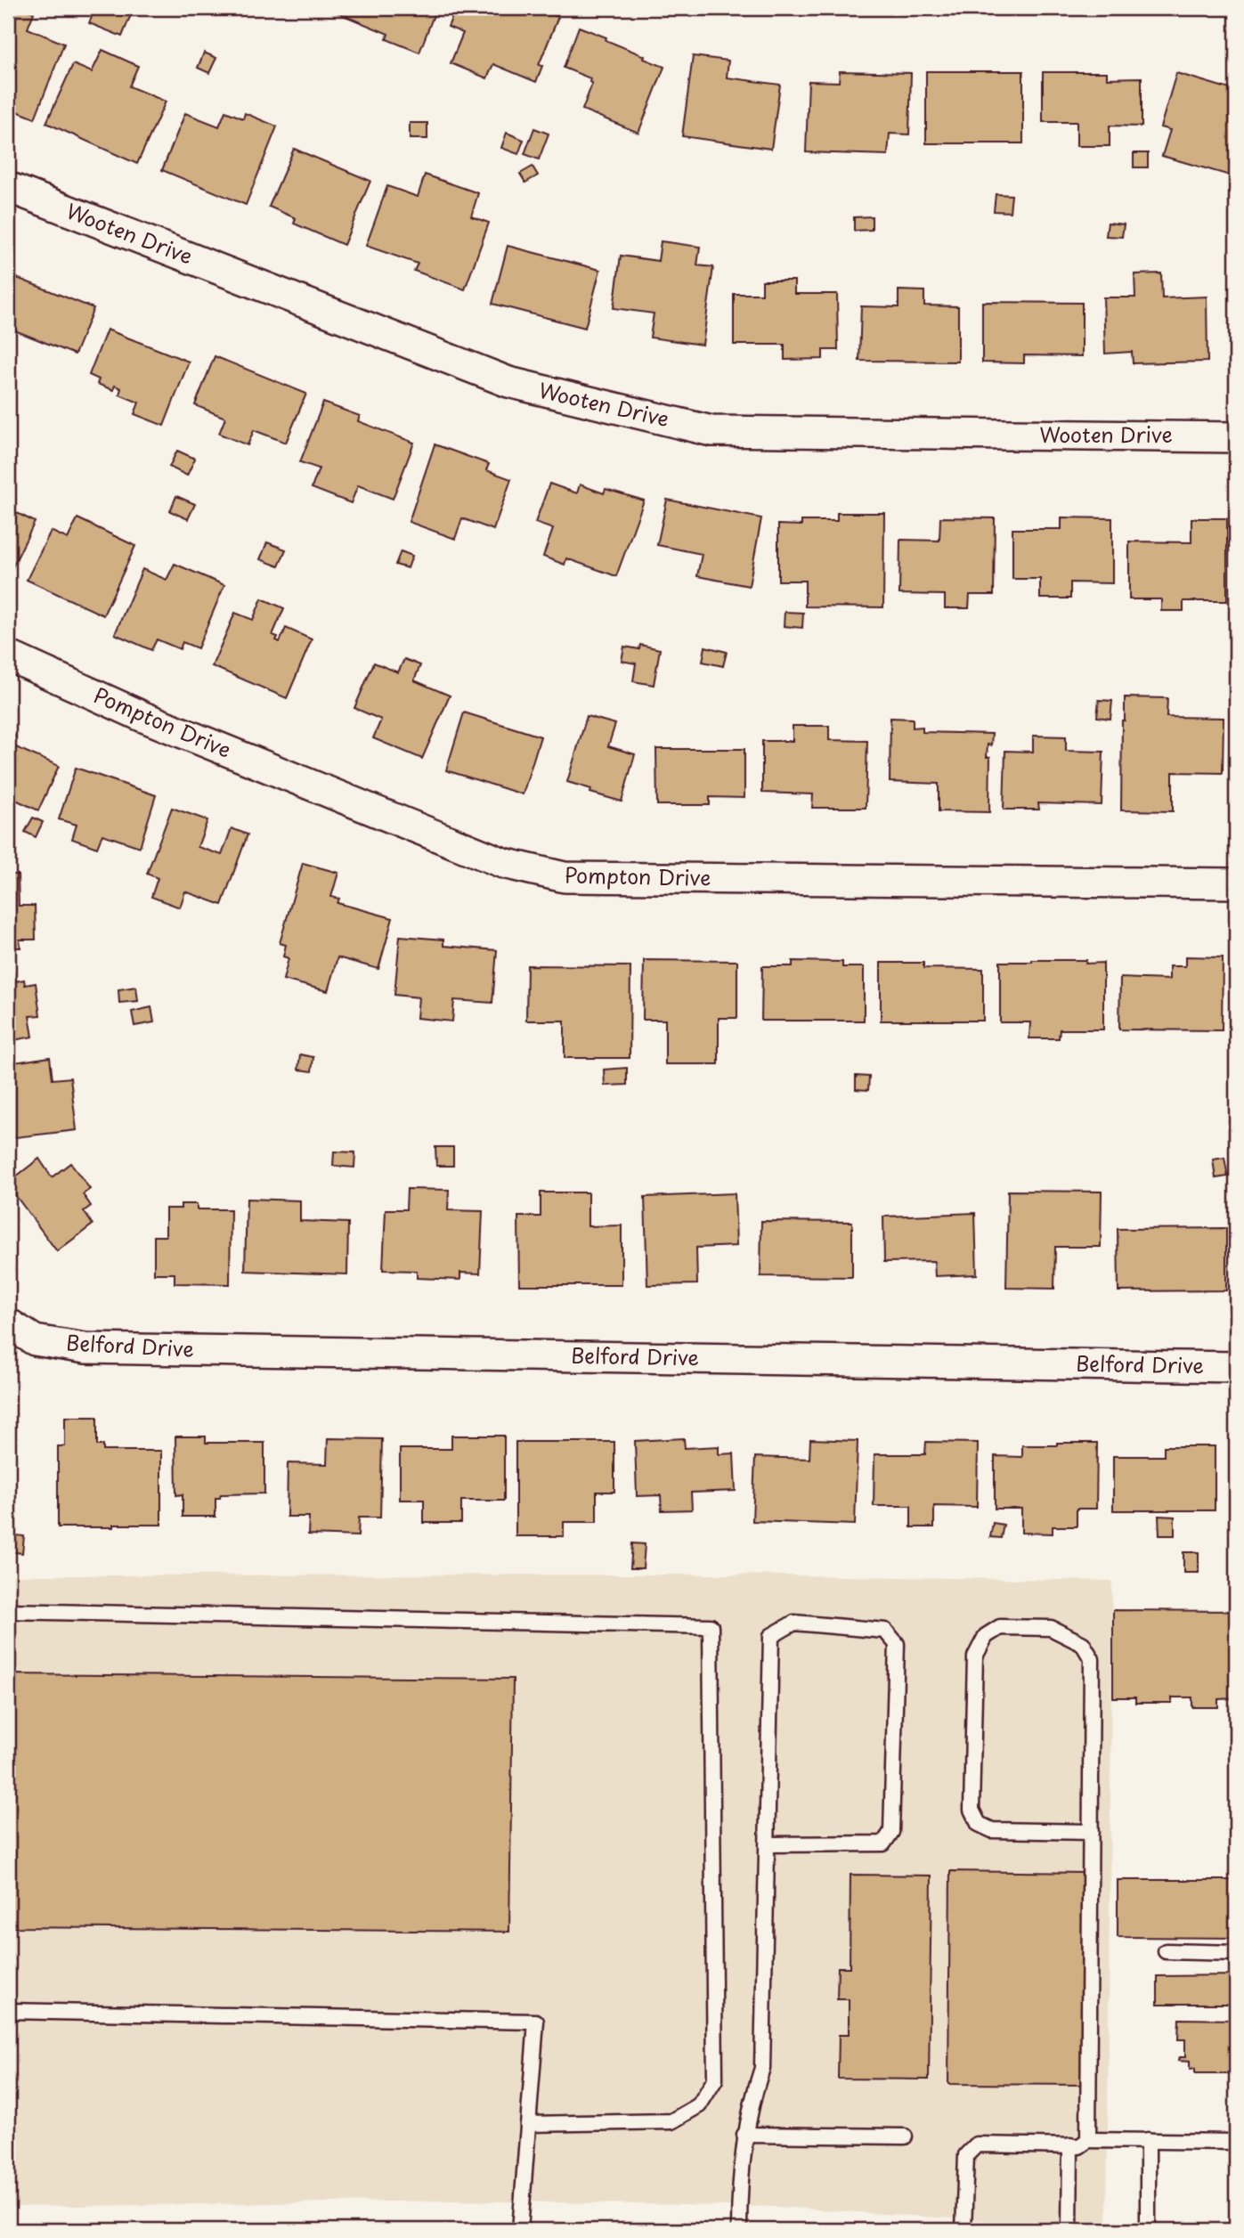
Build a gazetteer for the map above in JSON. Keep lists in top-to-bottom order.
{
  "streets": {
    "street": ["Wooten Drive", "Pompton Drive", "Belford Drive"]
  }
}
